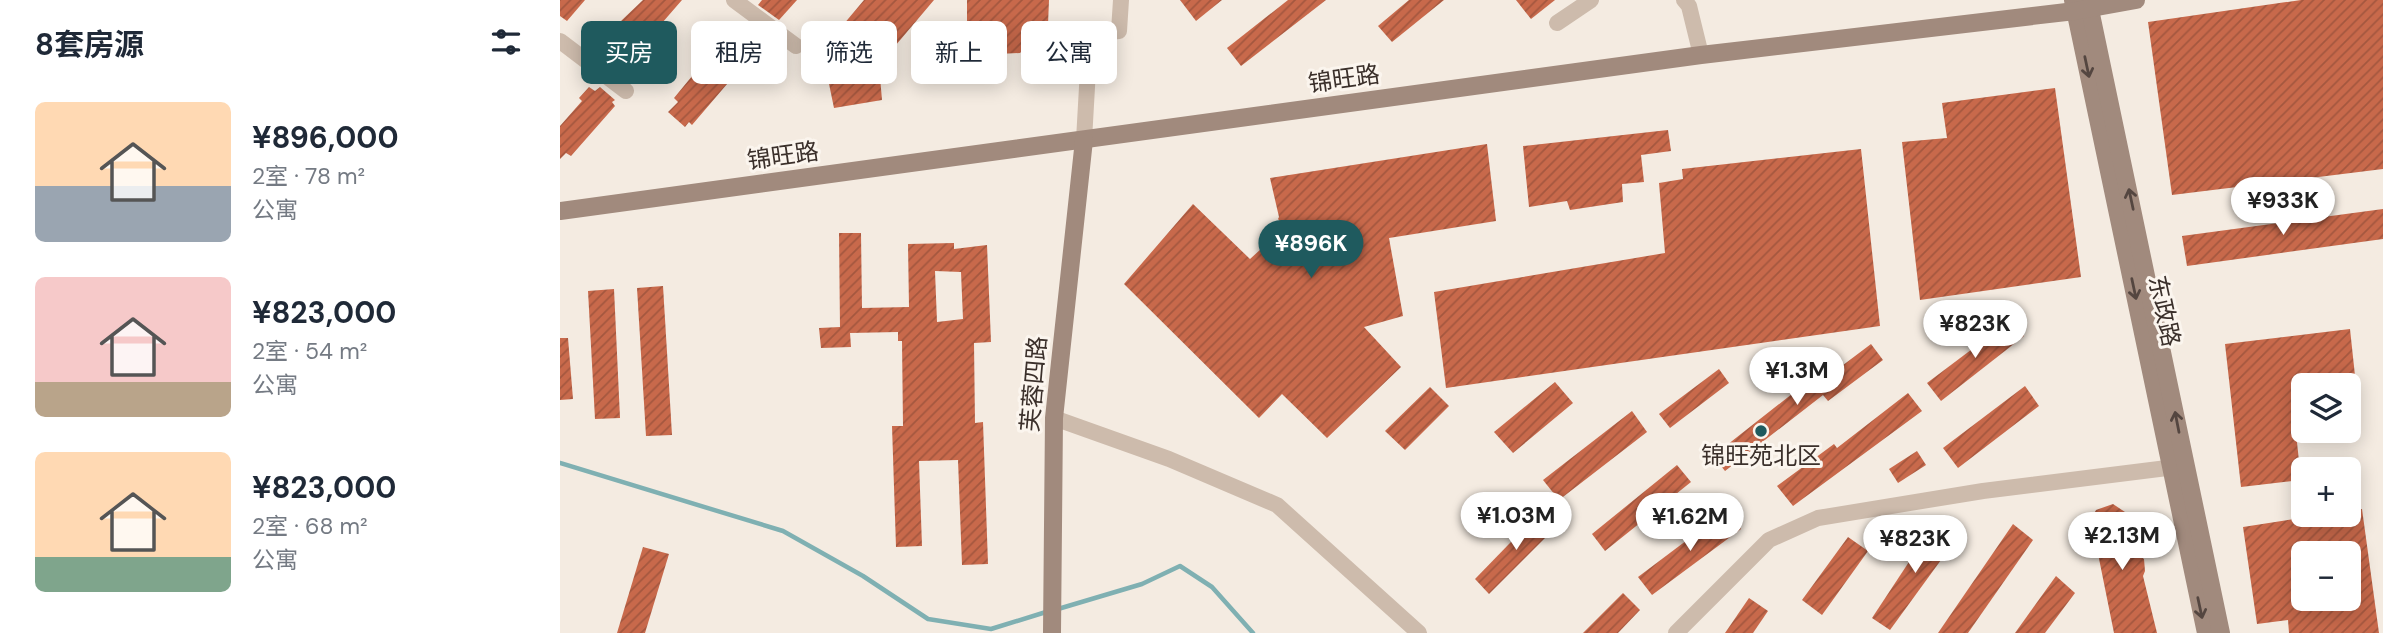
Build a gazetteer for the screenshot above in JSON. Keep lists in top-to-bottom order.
{
  "streets": {
    "street": ["锦旺路", "东政路", "芙蓉四路"]
  },
  "crossings": [
    ["锦旺路", "东政路"],
    ["锦旺路", "芙蓉四路"]
  ],
  "places": ["锦旺苑北区"],
  "page": {
    "heading": "8套房源",
    "chip": [
      "买房",
      "租房",
      "筛选",
      "新上",
      "公寓"
    ],
    "list": [
      {
        "name": "¥896,000",
        "note": "2室 · 78 m² · 公寓"
      },
      {
        "name": "¥823,000",
        "note": "2室 · 54 m² · 公寓"
      },
      {
        "name": "¥823,000",
        "note": "2室 · 68 m² · 公寓"
      }
    ],
    "price": [
      "¥933K",
      "¥896K",
      "¥823K",
      "¥1.3M",
      "¥1.03M",
      "¥1.62M",
      "¥2.13M",
      "¥823K"
    ],
    "map_buttons": ["+", "−"]
  }
}
